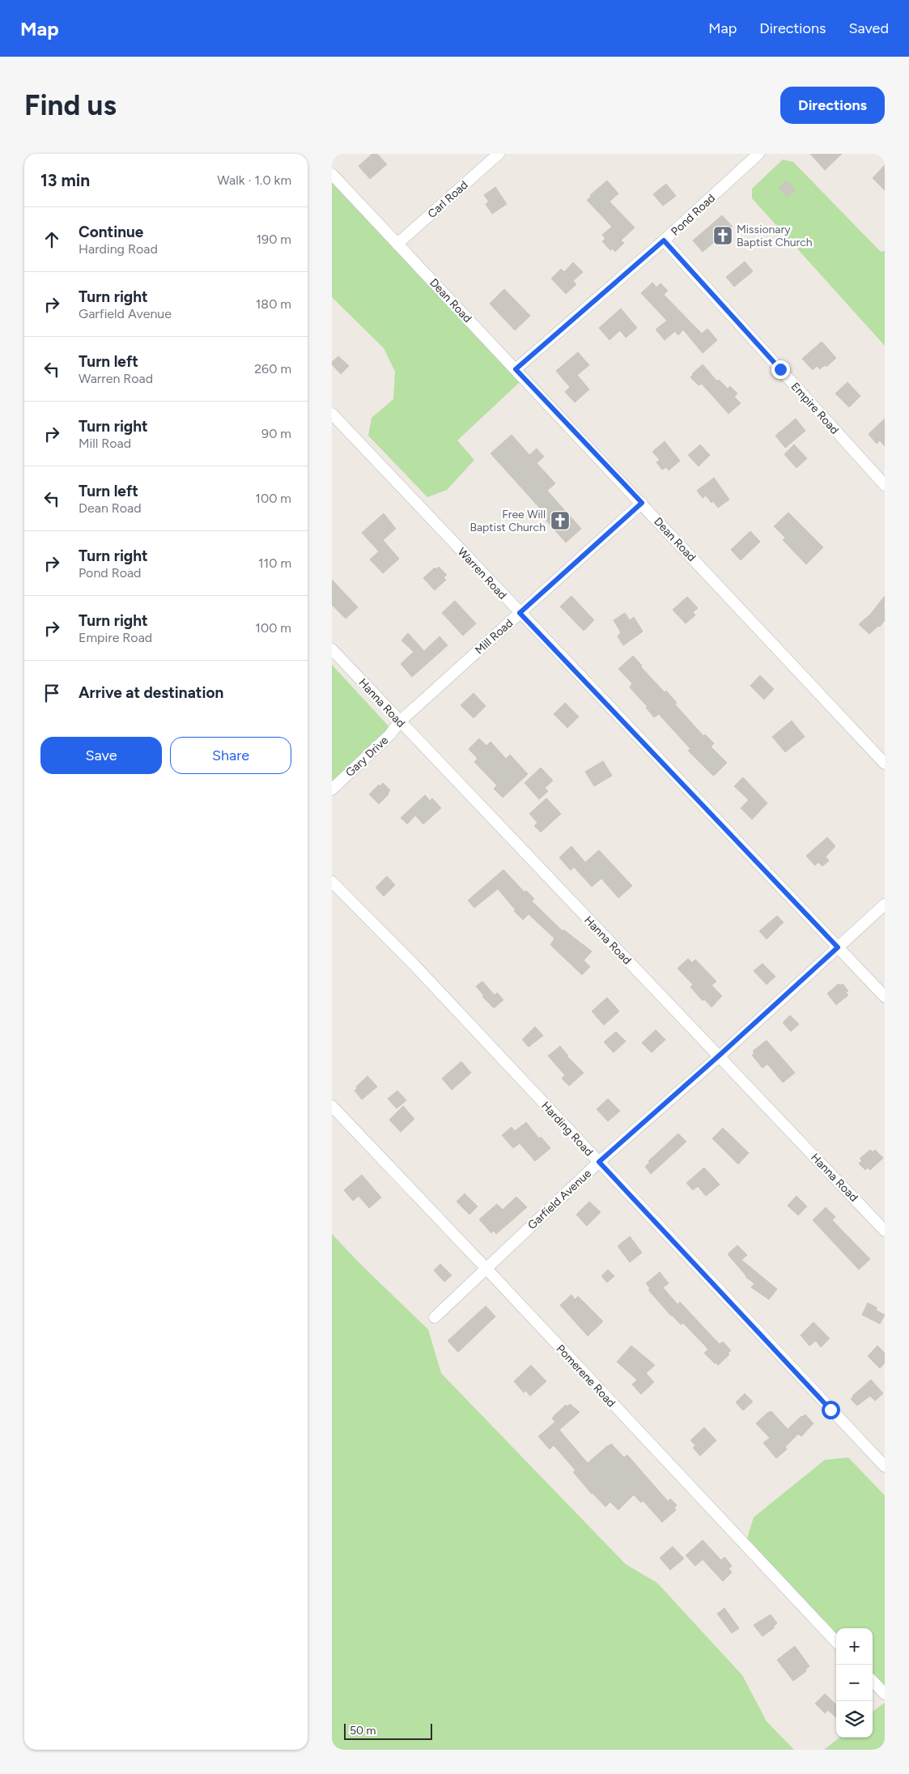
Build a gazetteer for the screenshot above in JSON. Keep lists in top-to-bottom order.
{
  "streets": {
    "street": [
      "Carl Road",
      "Pond Road",
      "Dean Road",
      "Empire Road",
      "Warren Road",
      "Mill Road",
      "Hanna Road",
      "Gary Drive",
      "Harding Road",
      "Garfield Avenue",
      "Pomerene Road"
    ]
  },
  "crossings": [
    ["Carl Road", "Dean Road"],
    ["Pond Road", "Dean Road"],
    ["Pond Road", "Empire Road"],
    ["Dean Road", "Mill Road"],
    ["Warren Road", "Mill Road"],
    ["Warren Road", "Garfield Avenue"],
    ["Mill Road", "Hanna Road"],
    ["Mill Road", "Gary Drive"],
    ["Hanna Road", "Gary Drive"],
    ["Hanna Road", "Garfield Avenue"],
    ["Harding Road", "Garfield Avenue"],
    ["Garfield Avenue", "Pomerene Road"]
  ],
  "places": {
    "church": ["Missionary Baptist Church", "Free Will Baptist Church"]
  },
  "scale_bar": "50 m",
  "page": {
    "header": "Map",
    "nav": ["Map", "Directions", "Saved"],
    "buttons": [
      "Directions",
      ["Save", "Share"]
    ],
    "title": "Find us",
    "heading": ["13 min", "Walk · 1.0 km"],
    "list": [
      ["Continue", "Harding Road", "190 m"],
      ["Turn right", "Garfield Avenue", "180 m"],
      ["Turn left", "Warren Road", "260 m"],
      ["Turn right", "Mill Road", "90 m"],
      ["Turn left", "Dean Road", "100 m"],
      ["Turn right", "Pond Road", "110 m"],
      ["Turn right", "Empire Road", "100 m"],
      "Arrive at destination"
    ],
    "map_buttons": ["+", "−"],
    "scale": "50 m"
  }
}
